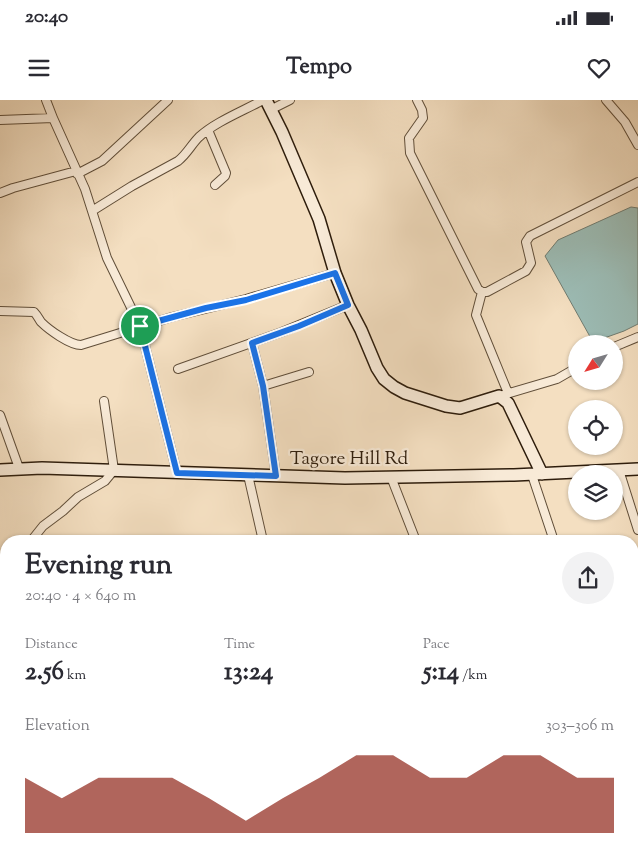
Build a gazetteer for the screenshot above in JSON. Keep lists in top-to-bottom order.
{
  "streets": {
    "main road": ["Tagore Hill Rd"]
  },
  "north": "bottom left",
  "page": {
    "status": "20:40",
    "header": "Tempo",
    "heading": ["Evening run", "20:40 · 4 × 640 m"],
    "stats": [
      ["Distance", "2.56 km"],
      ["Time", "13:24"],
      ["Pace", "5:14 /km"]
    ],
    "chart": ["Elevation", "303–306 m"]
  }
}
